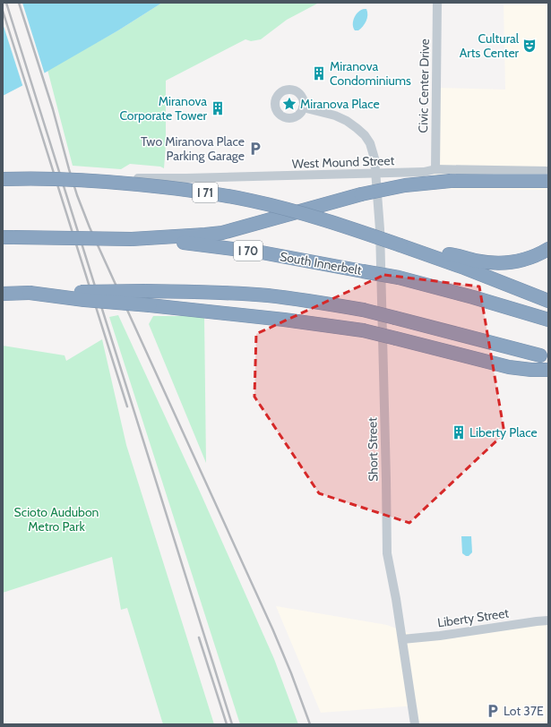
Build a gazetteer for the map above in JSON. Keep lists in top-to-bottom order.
{
  "streets": {
    "highway": ["I 71", "I 70", "South Innerbelt"],
    "street": [
      "Civic Center Drive",
      "West Mound Street",
      "Short Street",
      "Liberty Street"
    ]
  },
  "crossings": [
    ["Civic Center Drive", "West Mound Street"],
    ["West Mound Street", "Short Street"],
    ["Short Street", "Liberty Street"]
  ],
  "parks": ["Scioto Audubon Metro Park"],
  "places": {
    "theatre": ["Cultural Arts Center"],
    "building": ["Miranova Condominiums", "Miranova Corporate Tower", "Liberty Place"],
    "place": ["Miranova Place"],
    "parking": ["Two Miranova Place Parking Garage", "Lot 37E"]
  }
}
